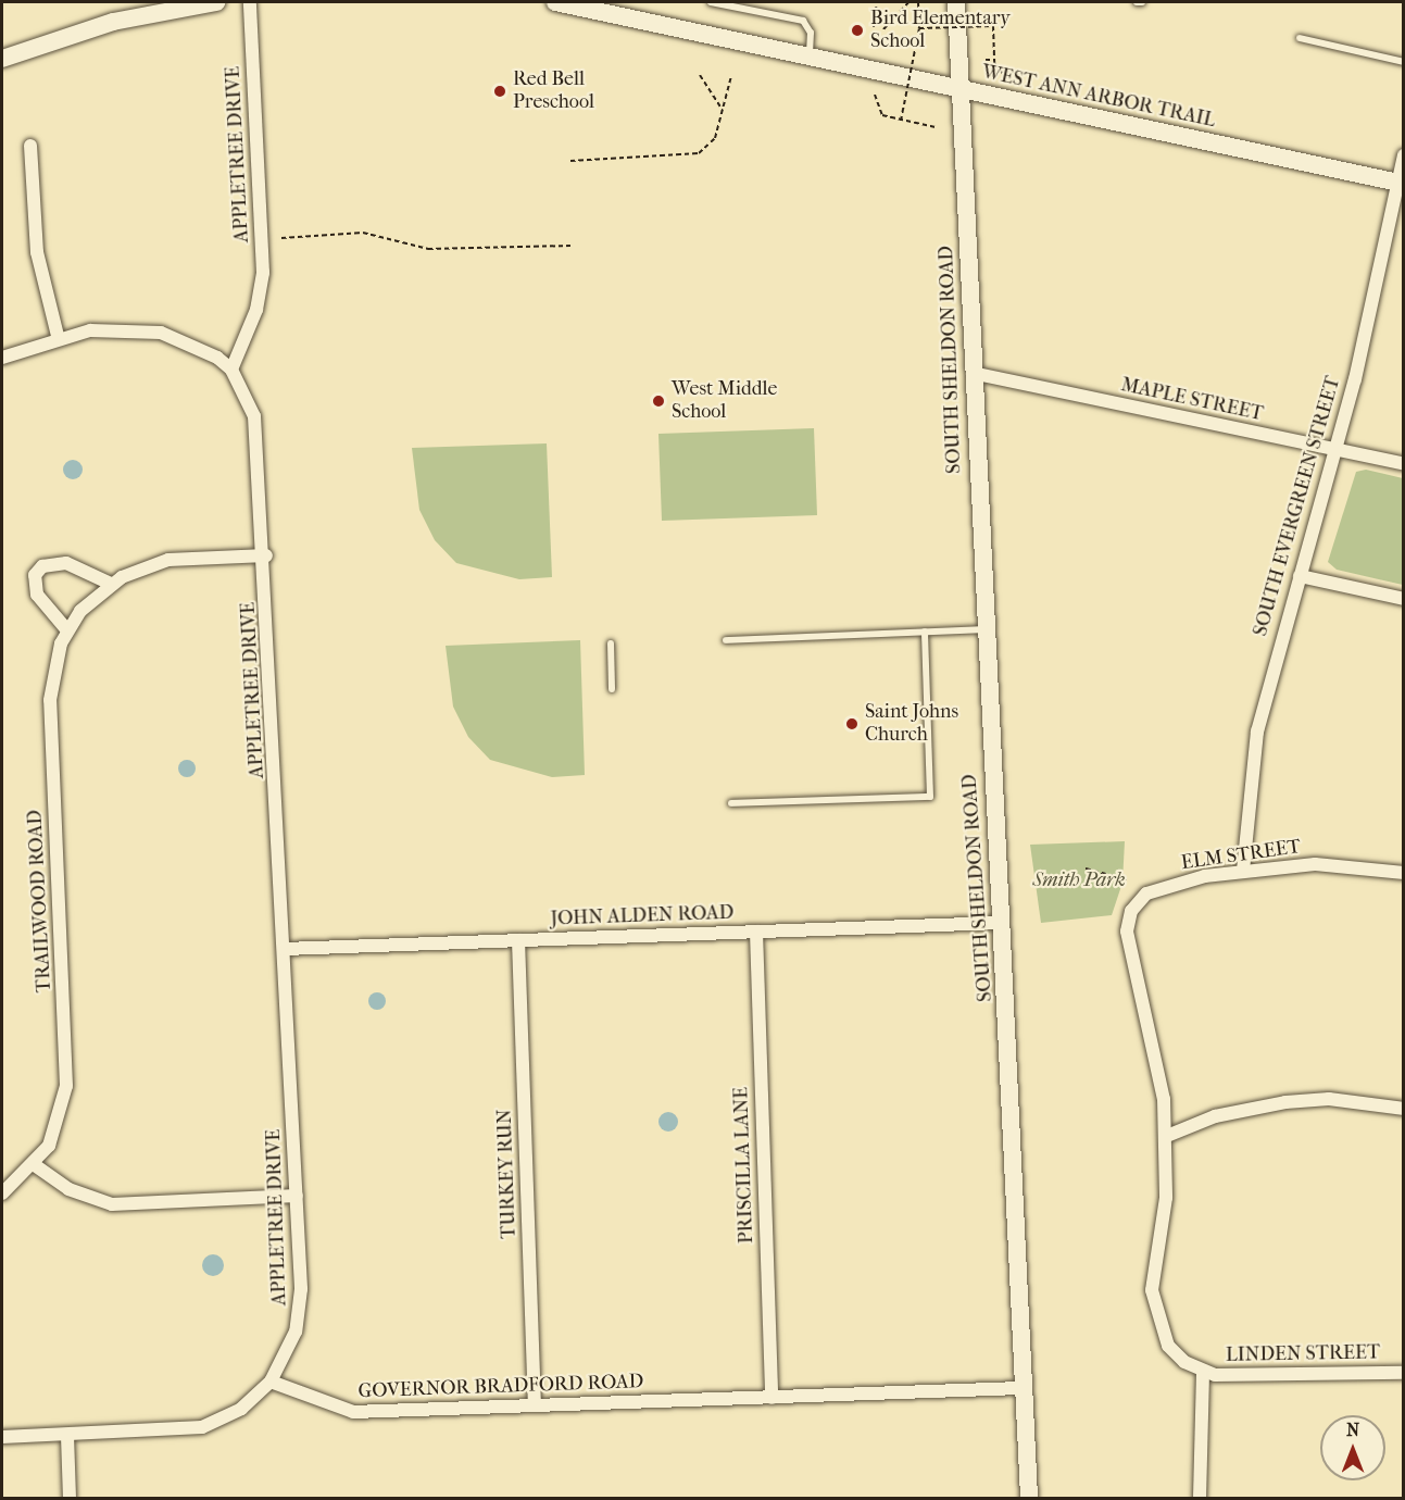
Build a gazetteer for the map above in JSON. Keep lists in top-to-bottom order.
{
  "streets": {
    "main road": ["WEST ANN ARBOR TRAIL", "SOUTH SHELDON ROAD"],
    "street": [
      "APPLETREE DRIVE",
      "MAPLE STREET",
      "SOUTH EVERGREEN STREET",
      "ELM STREET",
      "TRAILWOOD ROAD",
      "JOHN ALDEN ROAD",
      "PRISCILLA LANE",
      "TURKEY RUN",
      "LINDEN STREET",
      "GOVERNOR BRADFORD ROAD"
    ]
  },
  "crossings": [
    ["WEST ANN ARBOR TRAIL", "SOUTH SHELDON ROAD"],
    ["WEST ANN ARBOR TRAIL", "SOUTH EVERGREEN STREET"],
    ["APPLETREE DRIVE", "TRAILWOOD ROAD"],
    ["APPLETREE DRIVE", "JOHN ALDEN ROAD"],
    ["APPLETREE DRIVE", "GOVERNOR BRADFORD ROAD"],
    ["SOUTH SHELDON ROAD", "MAPLE STREET"],
    ["SOUTH SHELDON ROAD", "JOHN ALDEN ROAD"],
    ["SOUTH SHELDON ROAD", "GOVERNOR BRADFORD ROAD"],
    ["MAPLE STREET", "SOUTH EVERGREEN STREET"],
    ["SOUTH EVERGREEN STREET", "ELM STREET"],
    ["JOHN ALDEN ROAD", "PRISCILLA LANE"],
    ["JOHN ALDEN ROAD", "TURKEY RUN"],
    ["PRISCILLA LANE", "GOVERNOR BRADFORD ROAD"],
    ["TURKEY RUN", "GOVERNOR BRADFORD ROAD"]
  ],
  "parks": ["Smith Park"],
  "places": [
    "Bird Elementary School",
    "Red Bell Preschool",
    "West Middle School",
    "Saint Johns Church"
  ],
  "north": "top"
}
